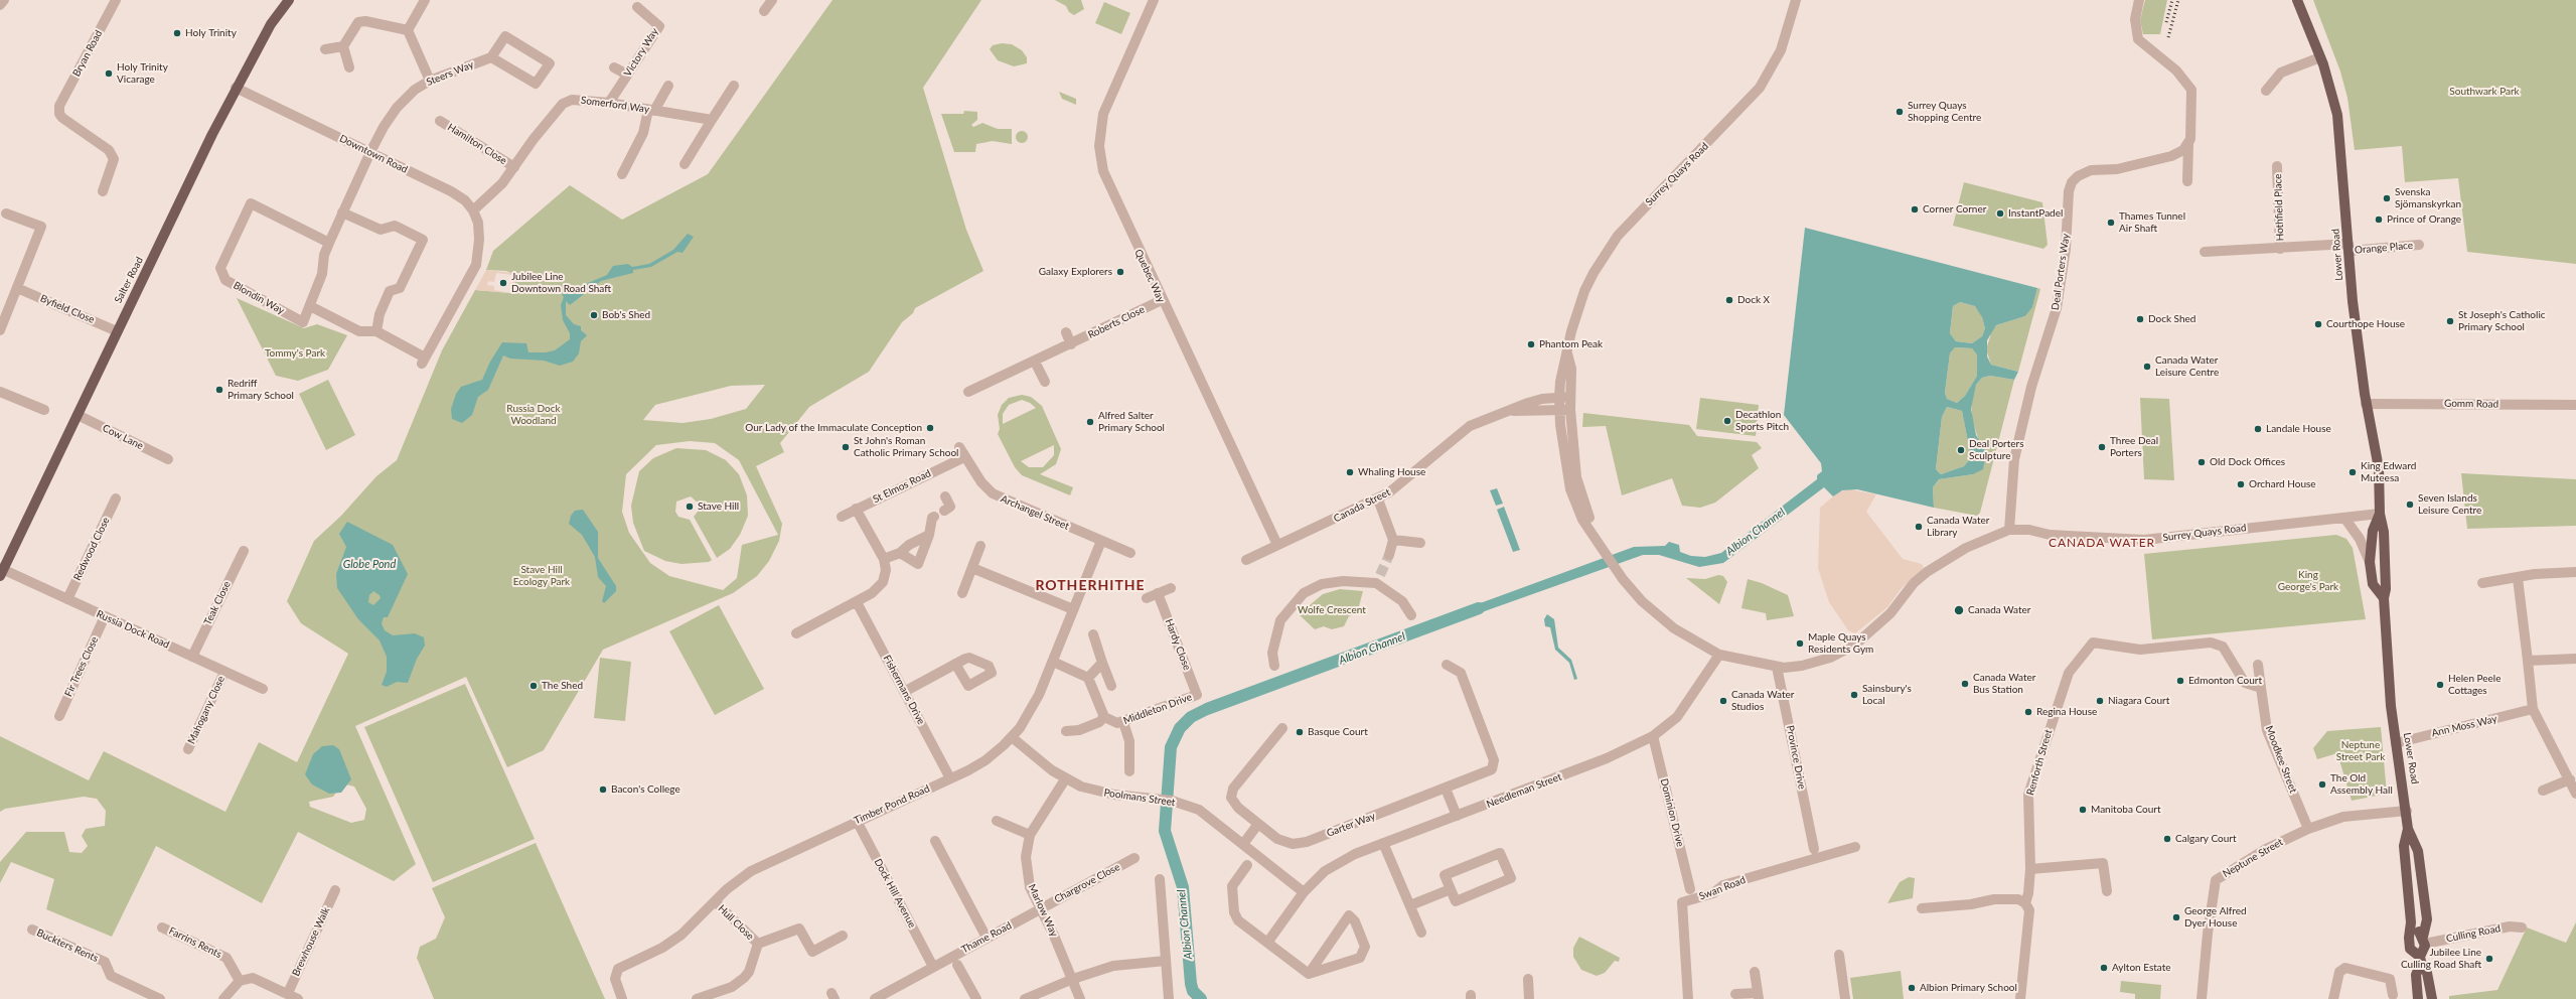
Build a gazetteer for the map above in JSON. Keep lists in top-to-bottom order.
{
  "streets": {
    "main road": ["Lower Road", "Salter Road"],
    "street": [
      "Victory Way",
      "Bryan Road",
      "Steers Way",
      "Somerford Way",
      "Hamilton Close",
      "Downtown Road",
      "Surrey Quays Road",
      "Hothfield Place",
      "Orange Place",
      "Deal Porters Way",
      "Quebec Way",
      "Blondin Way",
      "Byfield Close",
      "Roberts Close",
      "Gomm Road",
      "Cow Lane",
      "St Elmos Road",
      "Canada Street",
      "Archangel Street",
      "Redwood Close",
      "Teak Close",
      "Russia Dock Road",
      "Hardy Close",
      "Fir Trees Close",
      "Fishermans Drive",
      "Middleton Drive",
      "Mahogany Close",
      "Ann Moss Way",
      "Province Drive",
      "Moodkee Street",
      "Renforth Street",
      "Needleman Street",
      "Poolmans Street",
      "Timber Pond Road",
      "Dominion Drive",
      "Garter Way",
      "Neptune Street",
      "Chargrove Close",
      "Swan Road",
      "Dock Hill Avenue",
      "Marlow Way",
      "Hull Close",
      "Culling Road",
      "Thame Road",
      "Brewhouse Walk",
      "Farrins Rents",
      "Buckters Rents"
    ]
  },
  "crossings": [
    ["Victory Way", "Somerford Way"],
    ["Steers Way", "Downtown Road"],
    ["Steers Way", "Blondin Way"],
    ["Somerford Way", "Hamilton Close"],
    ["Somerford Way", "Downtown Road"],
    ["Downtown Road", "Salter Road"],
    ["Downtown Road", "Blondin Way"],
    ["Surrey Quays Road", "Lower Road"],
    ["Surrey Quays Road", "Deal Porters Way"],
    ["Surrey Quays Road", "Canada Street"],
    ["Surrey Quays Road", "Province Drive"],
    ["Surrey Quays Road", "Needleman Street"],
    ["Hothfield Place", "Orange Place"],
    ["Hothfield Place", "Lower Road"],
    ["Orange Place", "Lower Road"],
    ["Lower Road", "Gomm Road"],
    ["Lower Road", "Ann Moss Way"],
    ["Lower Road", "Neptune Street"],
    ["Quebec Way", "Roberts Close"],
    ["Quebec Way", "Canada Street"],
    ["Salter Road", "Byfield Close"],
    ["Salter Road", "Cow Lane"],
    ["Salter Road", "Russia Dock Road"],
    ["St Elmos Road", "Archangel Street"],
    ["Archangel Street", "Timber Pond Road"],
    ["Redwood Close", "Russia Dock Road"],
    ["Teak Close", "Russia Dock Road"],
    ["Russia Dock Road", "Fir Trees Close"],
    ["Russia Dock Road", "Mahogany Close"],
    ["Hardy Close", "Middleton Drive"],
    ["Fishermans Drive", "Timber Pond Road"],
    ["Moodkee Street", "Renforth Street"],
    ["Moodkee Street", "Neptune Street"],
    ["Needleman Street", "Poolmans Street"],
    ["Needleman Street", "Dominion Drive"],
    ["Poolmans Street", "Timber Pond Road"],
    ["Poolmans Street", "Marlow Way"],
    ["Timber Pond Road", "Dock Hill Avenue"],
    ["Timber Pond Road", "Hull Close"],
    ["Chargrove Close", "Marlow Way"],
    ["Chargrove Close", "Thame Road"],
    ["Dock Hill Avenue", "Thame Road"],
    ["Marlow Way", "Thame Road"]
  ],
  "districts": ["CANADA WATER", "ROTHERHITHE"],
  "water": ["Albion Channel", "Globe Pond"],
  "parks": [
    "Southwark Park",
    "Tommy's Park",
    "Russia Dock Woodland",
    "Stave Hill Ecology Park",
    "King George's Park",
    "Wolfe Crescent",
    "Neptune Street Park"
  ],
  "places": [
    "Holy Trinity",
    "Holy Trinity Vicarage",
    "Surrey Quays Shopping Centre",
    "Svenska Sjömanskyrkan",
    "Corner Corner",
    "InstantPadel",
    "Prince of Orange",
    "Thames Tunnel Air Shaft",
    "Galaxy Explorers",
    "Jubilee Line Downtown Road Shaft",
    "Dock X",
    "Bob's Shed",
    "Dock Shed",
    "St Joseph's Catholic Primary School",
    "Courthope House",
    "Phantom Peak",
    "Canada Water Leisure Centre",
    "Redriff Primary School",
    "Decathlon Sports Pitch",
    "Alfred Salter Primary School",
    "Our Lady of the Immaculate Conception",
    "Landale House",
    "St John's Roman Catholic Primary School",
    "Three Deal Porters",
    "Deal Porters Sculpture",
    "Old Dock Offices",
    "Whaling House",
    "King Edward Muteesa",
    "Orchard House",
    "Seven Islands Leisure Centre",
    "Stave Hill",
    "Canada Water Library",
    "Canada Water",
    "Maple Quays Residents Gym",
    "Edmonton Court",
    "Canada Water Bus Station",
    "Helen Peele Cottages",
    "The Shed",
    "Sainsbury's Local",
    "Canada Water Studios",
    "Niagara Court",
    "Regina House",
    "Basque Court",
    "The Old Assembly Hall",
    "Bacon's College",
    "Manitoba Court",
    "Calgary Court",
    "George Alfred Dyer House",
    "Jubilee Line Culling Road Shaft",
    "Aylton Estate",
    "Albion Primary School"
  ]
}
